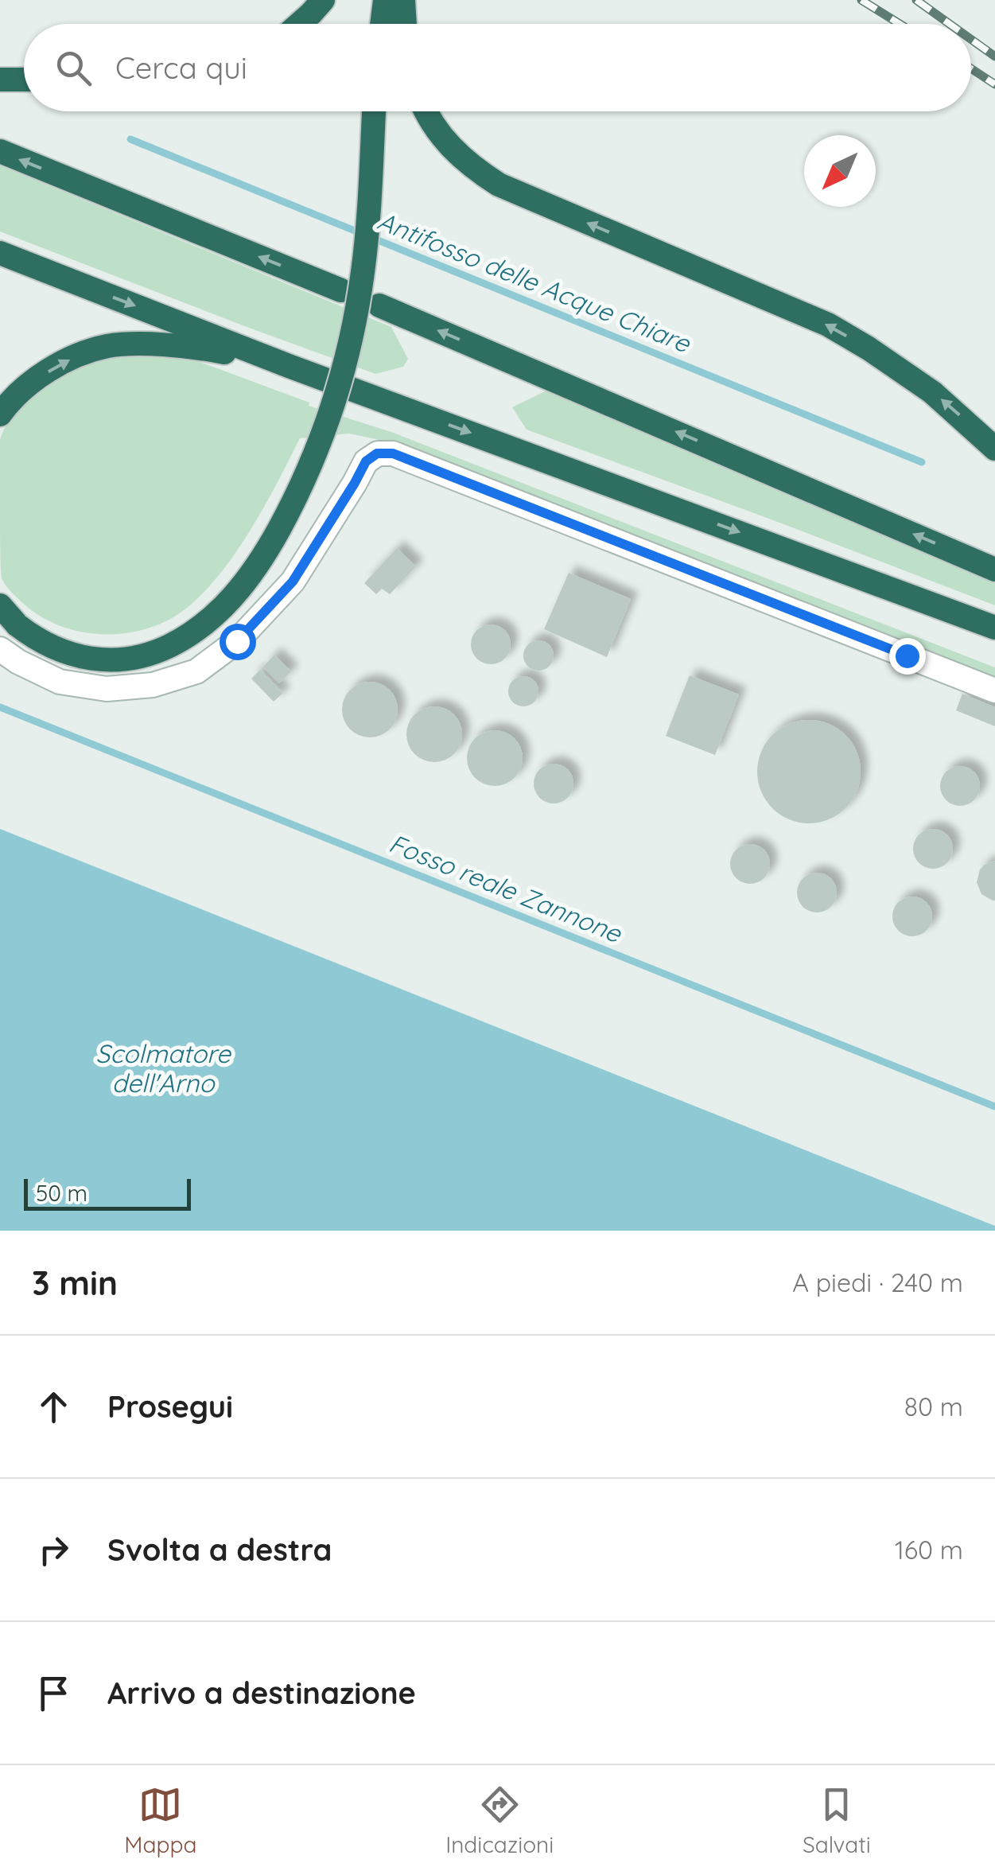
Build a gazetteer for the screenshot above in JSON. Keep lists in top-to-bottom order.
{
  "water": ["Antifosso delle Acque Chiare", "Fosso reale Zannone", "Scolmatore dell'Arno"],
  "scale_bar": "50 m",
  "north": "bottom left",
  "page": {
    "search": "Cerca qui",
    "scale": "50 m",
    "heading": ["3 min", "A piedi · 240 m"],
    "list": [
      ["Prosegui", "80 m"],
      ["Svolta a destra", "160 m"],
      "Arrivo a destinazione"
    ],
    "nav": ["Mappa", "Indicazioni", "Salvati"]
  }
}
